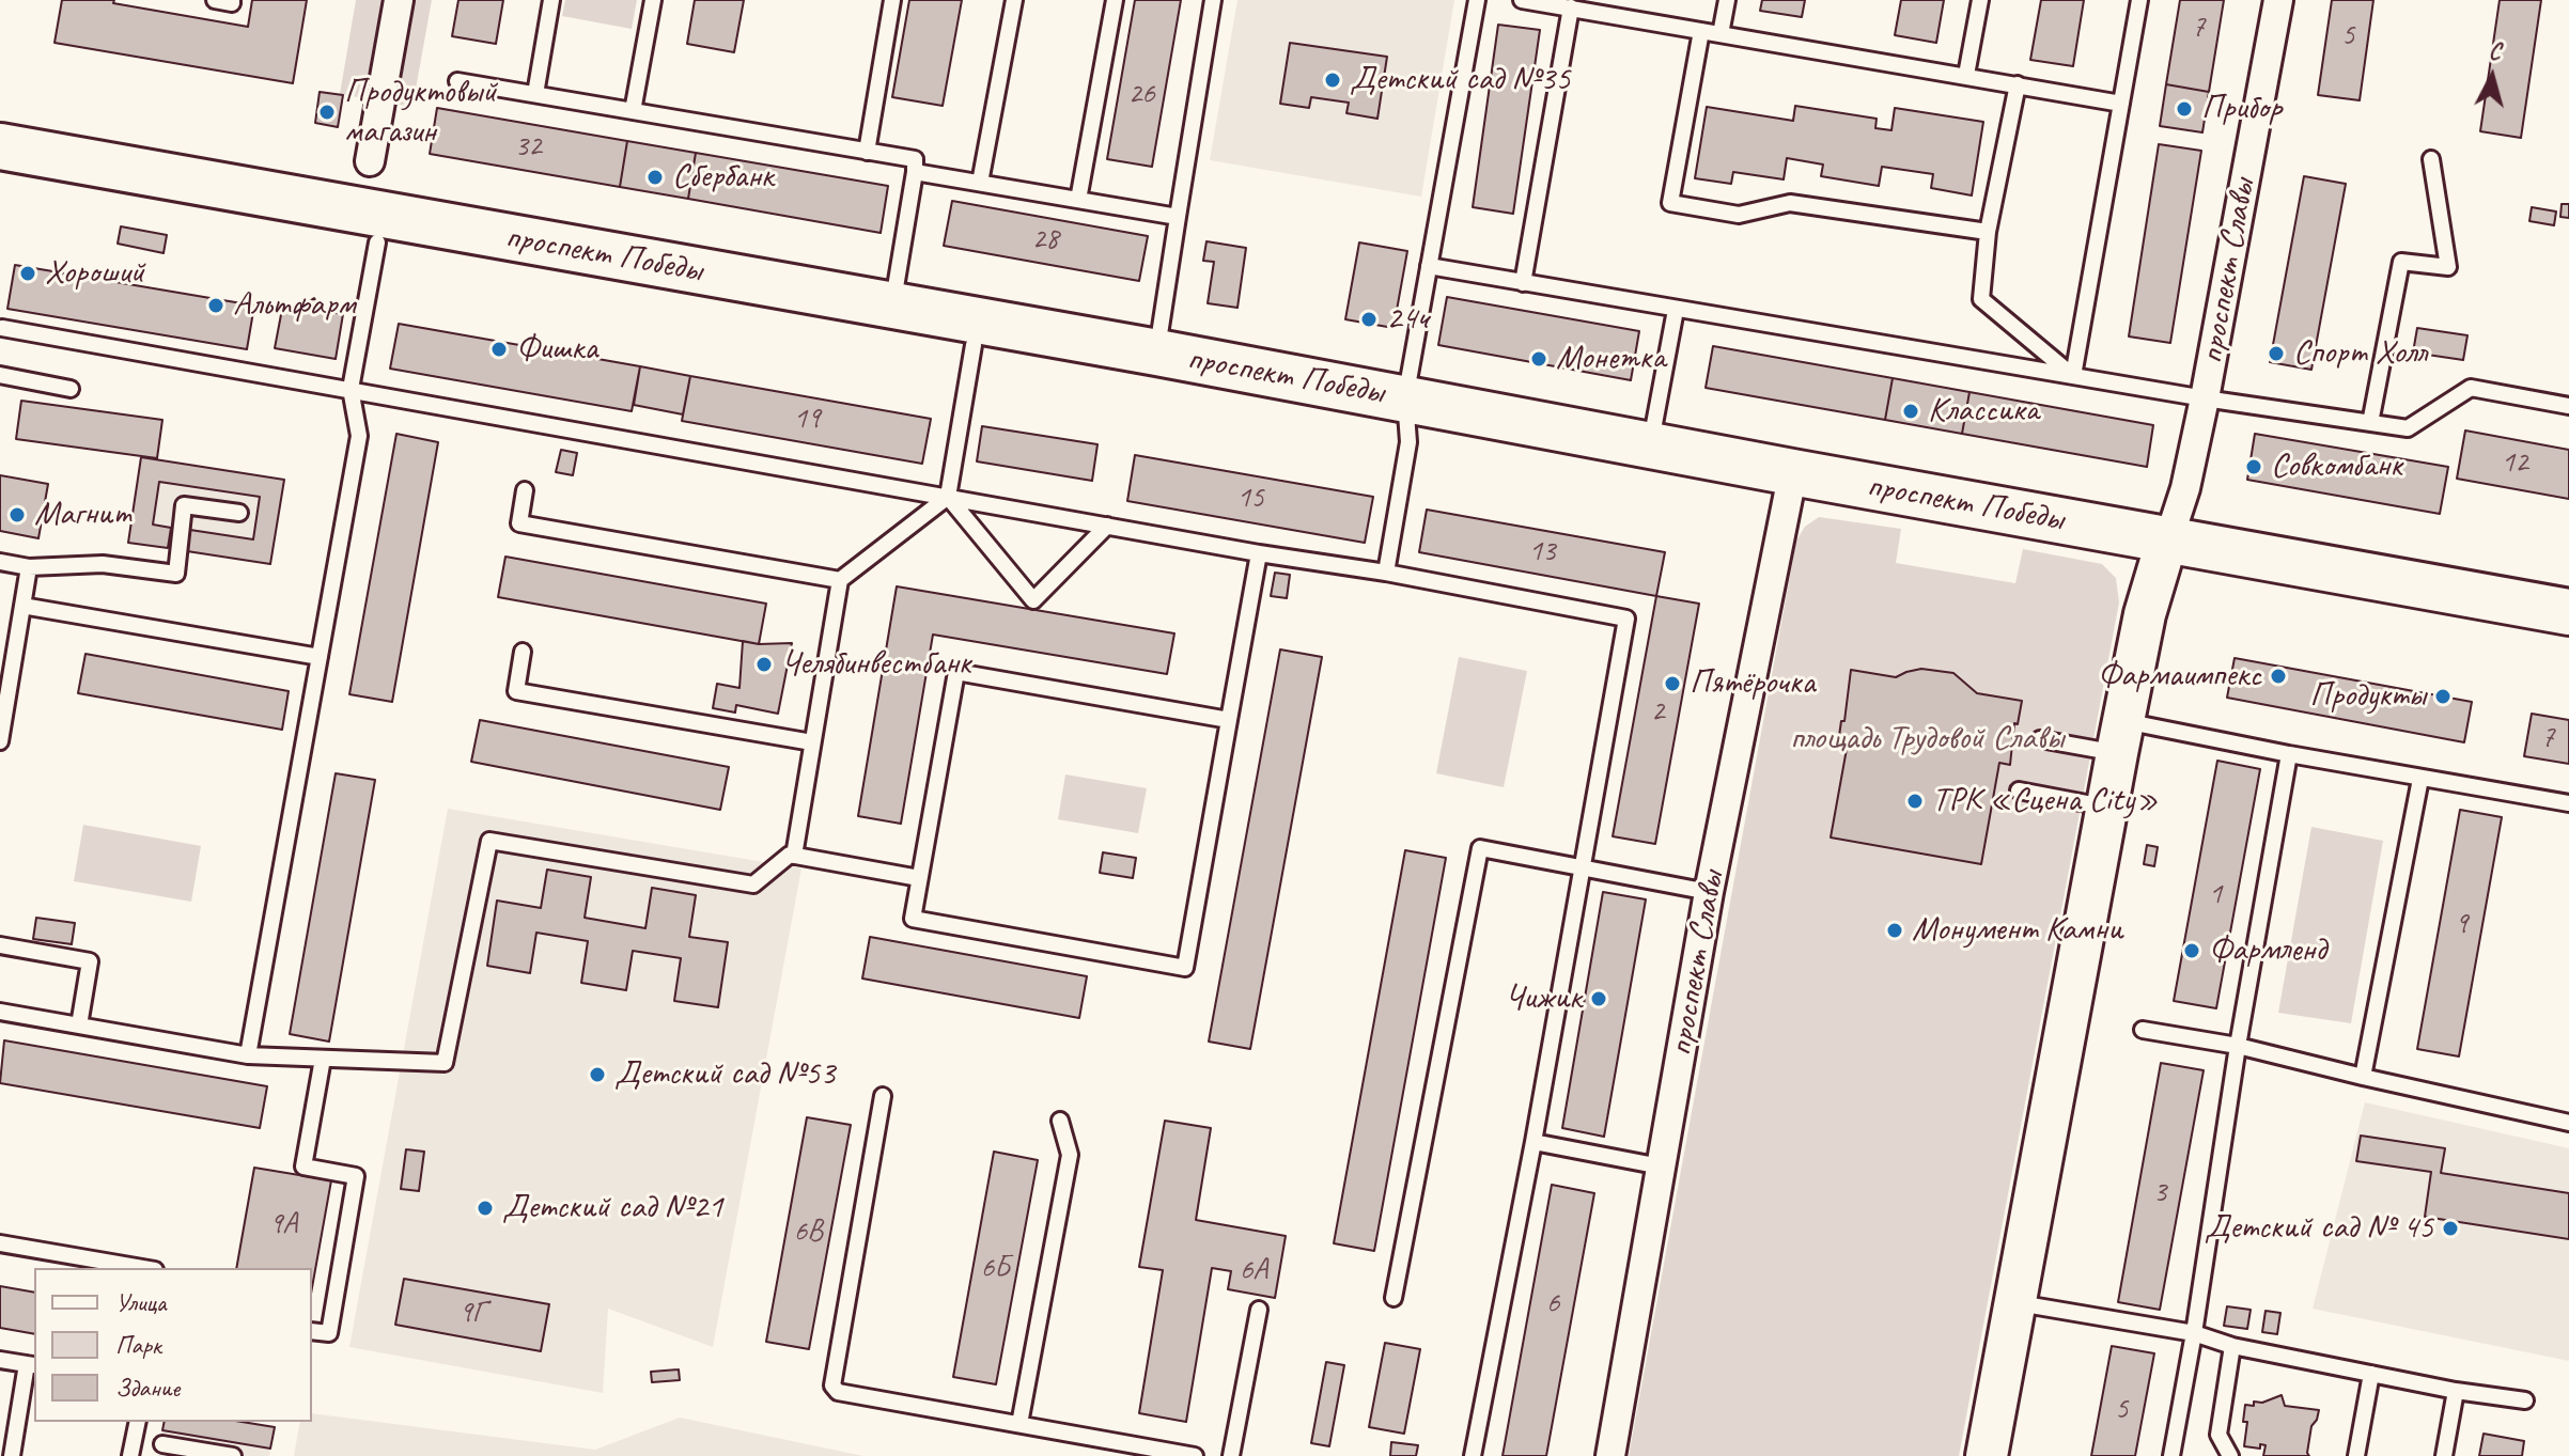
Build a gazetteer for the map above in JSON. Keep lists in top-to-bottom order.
{
  "streets": {
    "main road": ["проспект Победы", "проспект Славы"]
  },
  "crossings": [
    ["проспект Победы", "проспект Славы"]
  ],
  "parks": ["площадь Трудовой Славы"],
  "places": [
    "Детский сад №35",
    "Прибор",
    "Продуктовый магазин",
    "Сбербанк",
    "Хороший",
    "Альтфарм",
    "24ч",
    "Фишка",
    "Спорт Холл",
    "Монетка",
    "Классика",
    "Совкомбанк",
    "Магнит",
    "Челябинвестбанк",
    "Фармаимпекс",
    "Пятёрочка",
    "Продукты",
    "ТРК «Сцена City»",
    "Монумент Камни",
    "Фармленд",
    "Чижик",
    "Детский сад №53",
    "Детский сад №21",
    "Детский сад № 45"
  ],
  "house_numbers": [
    "7",
    "5",
    "26",
    "32",
    "28",
    "19",
    "12",
    "15",
    "13",
    "2",
    "7",
    "1",
    "9",
    "3",
    "9А",
    "6В",
    "6Б",
    "6А",
    "6",
    "9Г",
    "5"
  ],
  "legend": ["Улица", "Парк", "Здание"],
  "north": "top"
}
